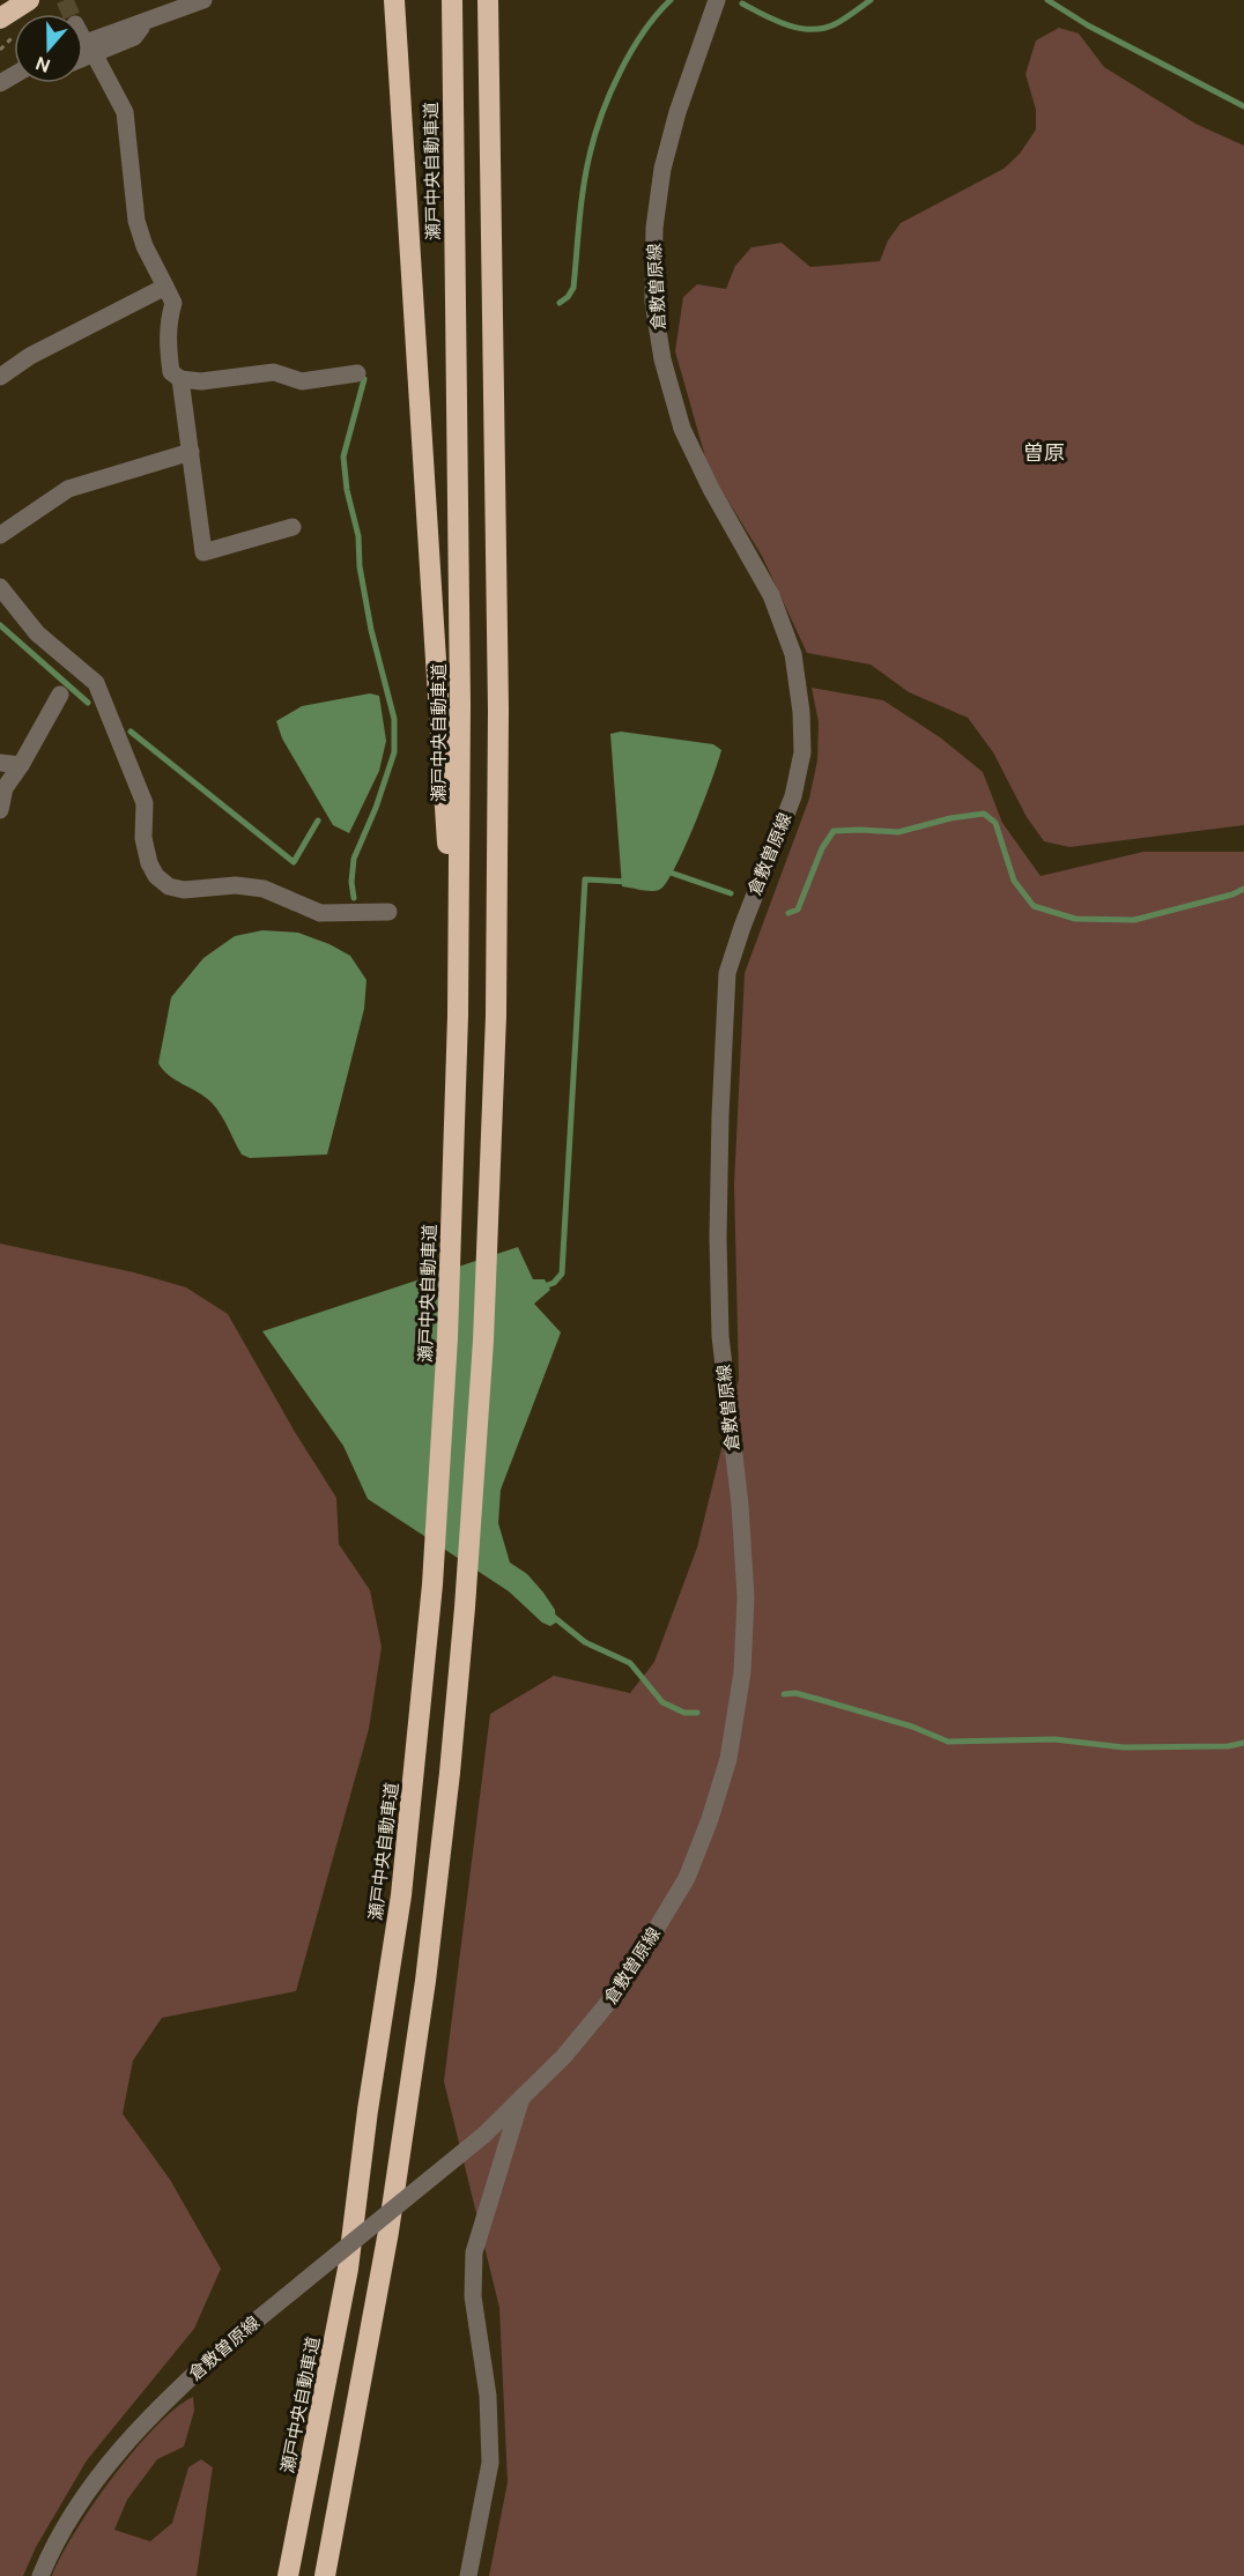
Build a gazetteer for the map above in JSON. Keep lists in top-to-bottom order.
{
  "streets": {
    "highway": ["瀬戸中央自動車道"],
    "street": ["倉敷曽原線"]
  },
  "districts": ["曽原"],
  "north": "bottom"
}
